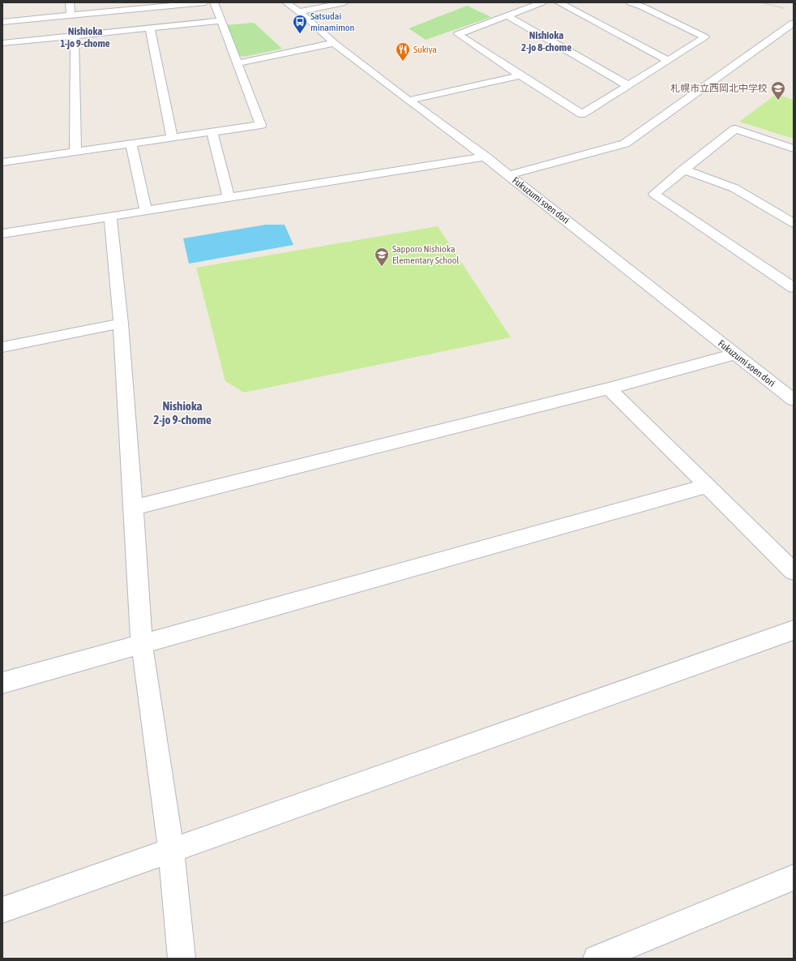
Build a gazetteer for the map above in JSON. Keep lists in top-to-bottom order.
{
  "streets": {
    "street": ["Fukuzumi soen dori"]
  },
  "districts": ["Nishioka 1-jo 9-chome", "Nishioka 2-jo 8-chome", "Nishioka 2-jo 9-chome"],
  "places": {
    "bus stop": ["Satsudai minamimon"],
    "restaurant": ["Sukiya"],
    "school or university": ["札幌市立西岡北中学校", "Sapporo Nishioka Elementary School"]
  }
}
